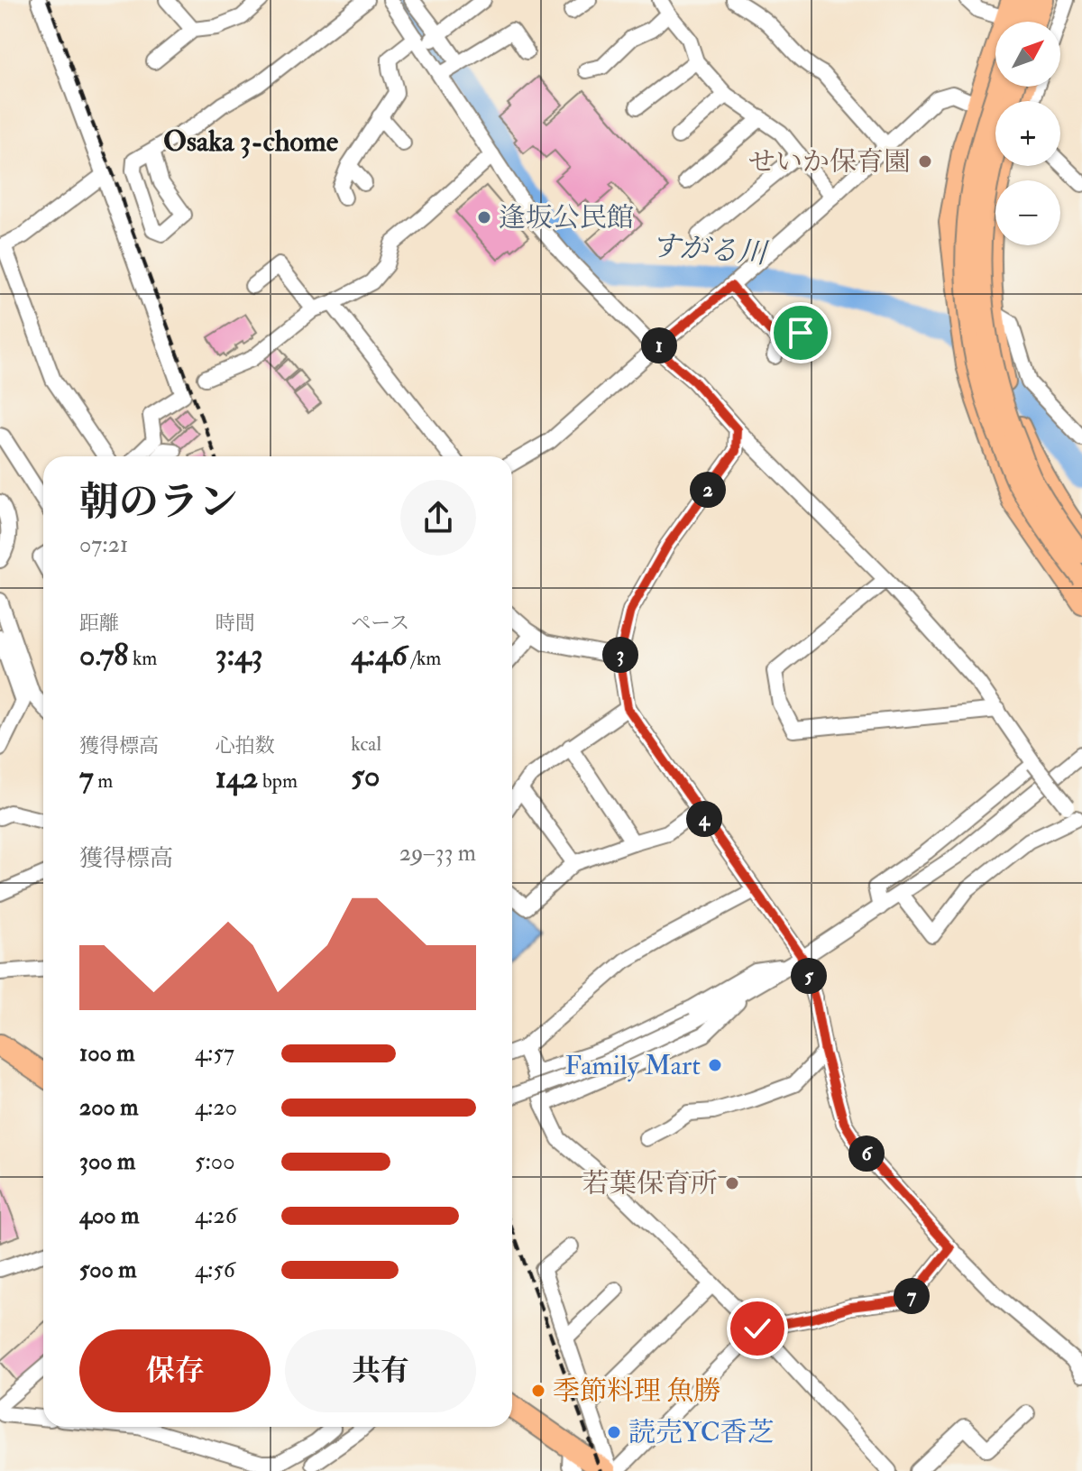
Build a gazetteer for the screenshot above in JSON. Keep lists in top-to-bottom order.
{
  "districts": ["Osaka 3-chome"],
  "water": ["すがる川"],
  "places": [
    "せいか保育園",
    "逢坂公民館",
    "Family Mart",
    "若葉保育所",
    "季節料理 魚勝",
    "読売YC香芝"
  ],
  "north": "top right",
  "page": {
    "map_buttons": ["+", "−"],
    "pins": [
      "1",
      "2",
      "3",
      "4",
      "5",
      "6",
      "7"
    ],
    "heading": ["朝のラン", "07:21"],
    "stats": [
      ["距離", "0.78 km"],
      ["時間", "3:43"],
      ["ペース", "4:46 /km"],
      ["獲得標高", "7 m"],
      ["心拍数", "142 bpm"],
      ["kcal", "50"]
    ],
    "chart": ["獲得標高", "29–33 m"],
    "list": [
      {
        "name": "100 m",
        "note": "4:57"
      },
      {
        "name": "200 m",
        "note": "4:20"
      },
      {
        "name": "300 m",
        "note": "5:00"
      },
      {
        "name": "400 m",
        "note": "4:26"
      },
      {
        "name": "500 m",
        "note": "4:56"
      }
    ],
    "buttons": ["保存", "共有"]
  }
}
